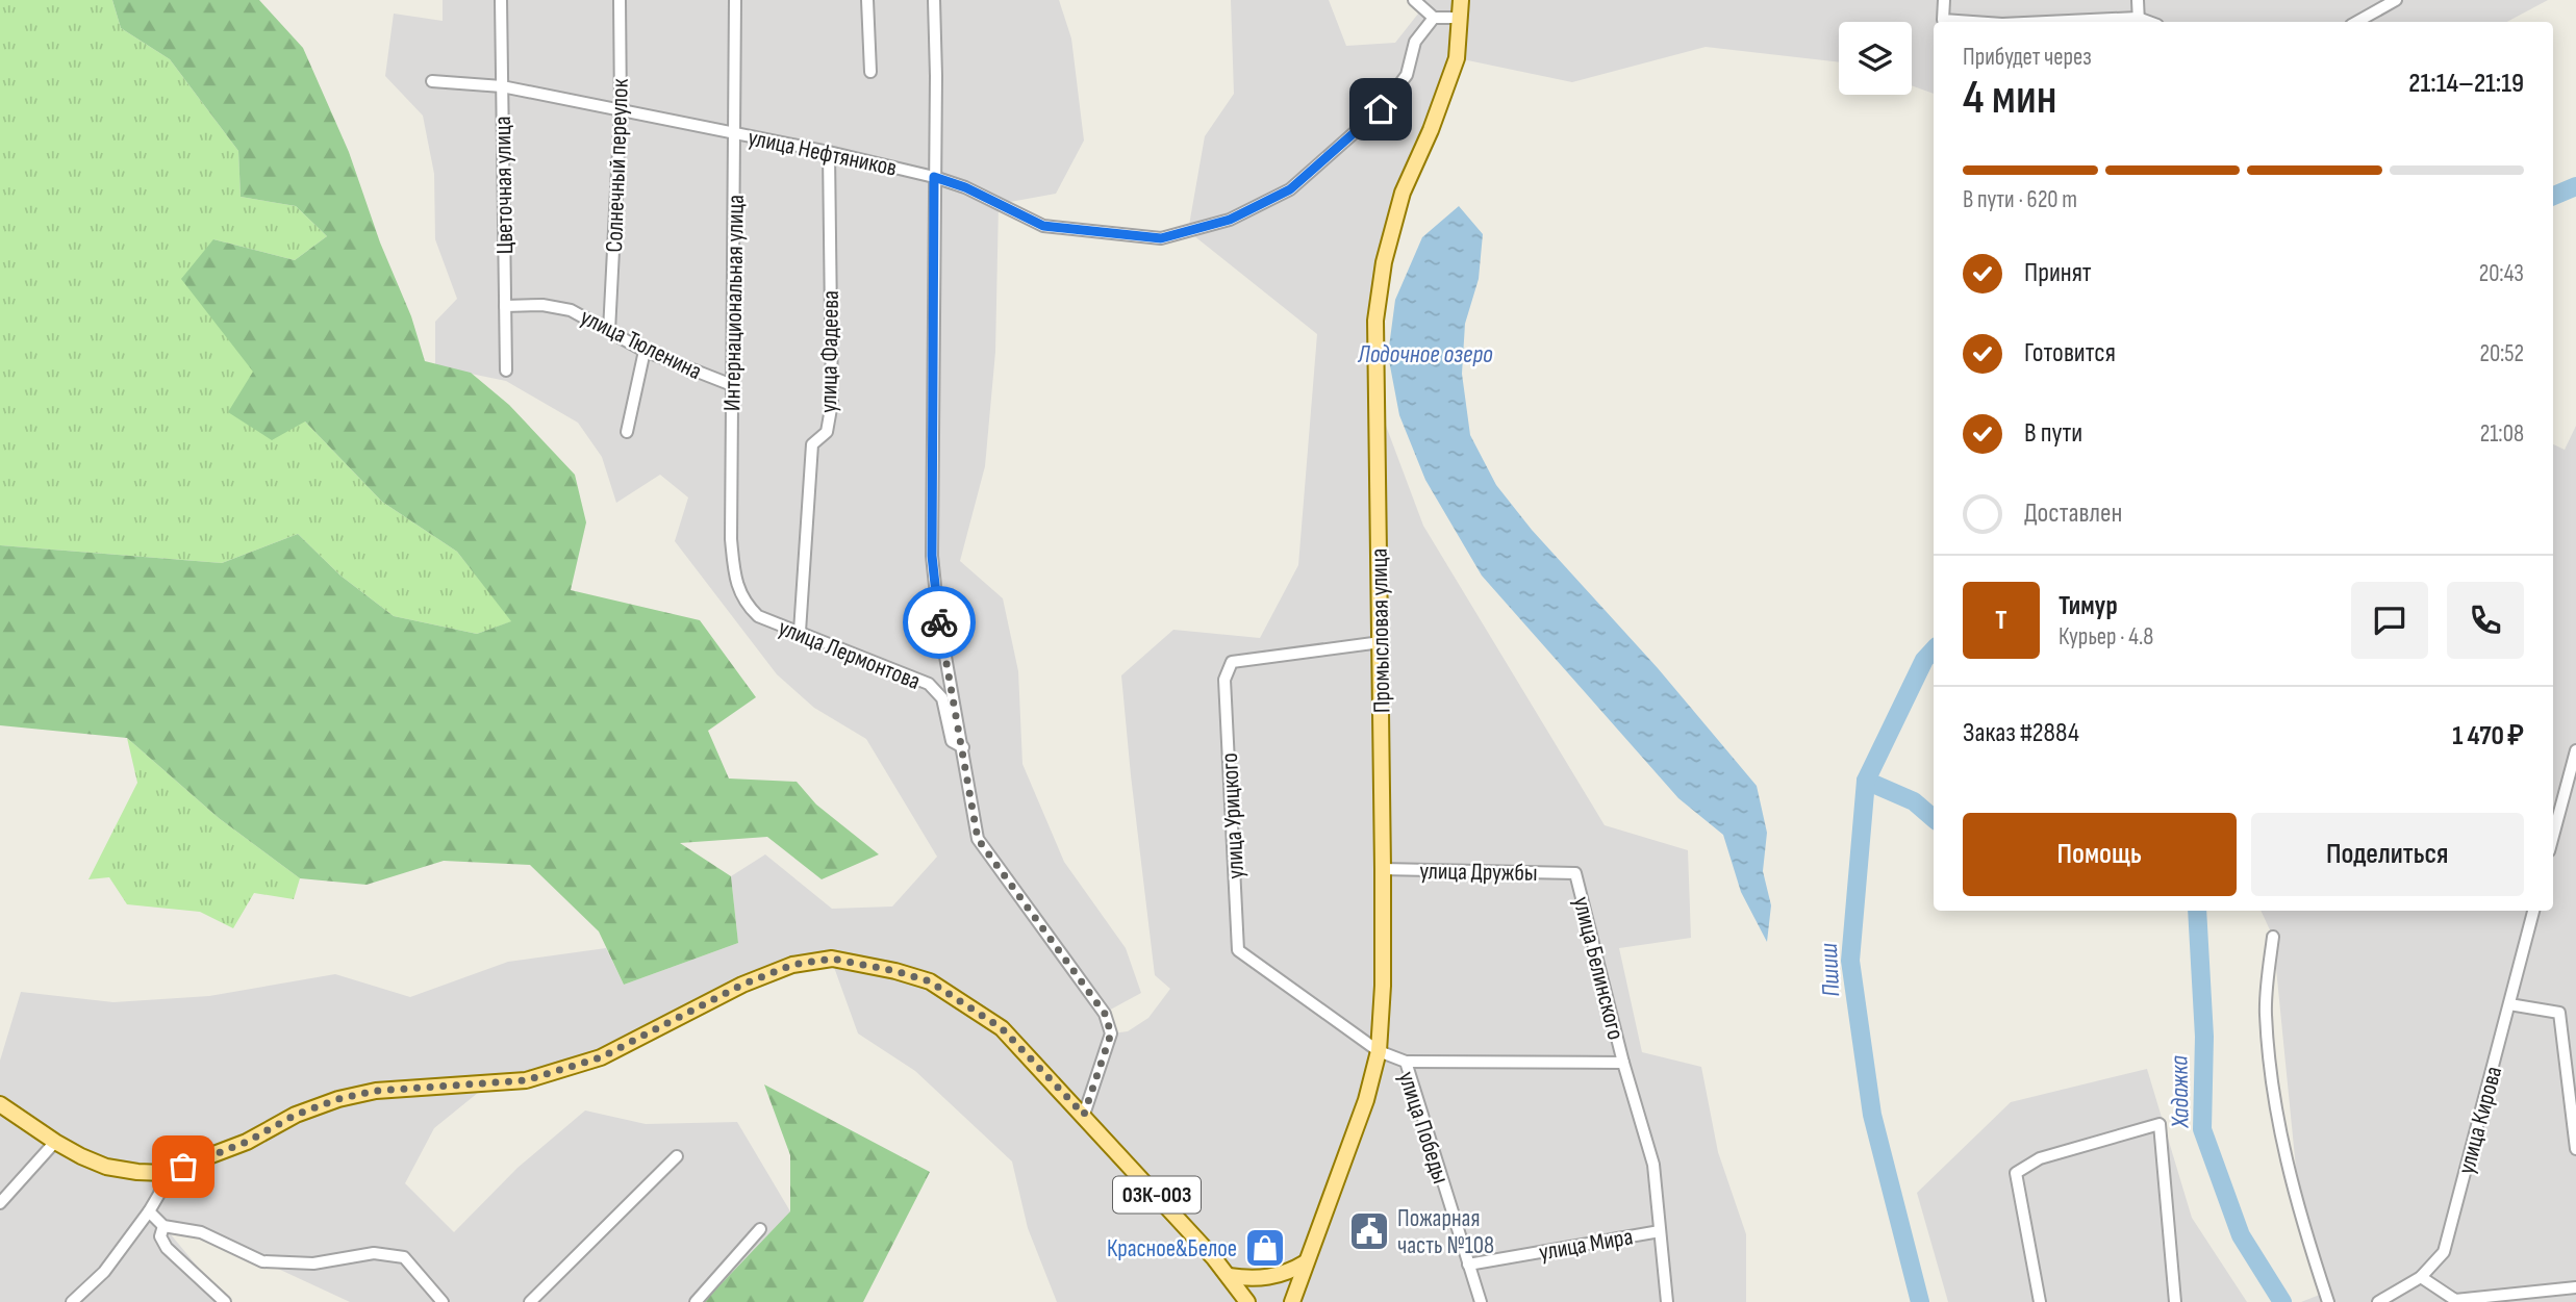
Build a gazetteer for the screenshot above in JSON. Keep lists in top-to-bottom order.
{
  "streets": {
    "main road": ["Промысловая улица", "03К-003"],
    "street": [
      "улица Нефтяников",
      "Солнечный переулок",
      "Цветочная улица",
      "Интернациональная улица",
      "улица Тюленина",
      "улица Фадеева",
      "улица Лермонтова",
      "улица Урицкого",
      "улица Дружбы",
      "улица Белинского",
      "улица Кирова",
      "улица Победы",
      "улица Мира"
    ]
  },
  "crossings": [
    ["улица Нефтяников", "Солнечный переулок"],
    ["улица Нефтяников", "Цветочная улица"],
    ["улица Нефтяников", "Интернациональная улица"],
    ["улица Нефтяников", "улица Фадеева"],
    ["Солнечный переулок", "улица Тюленина"],
    ["Цветочная улица", "улица Тюленина"],
    ["Интернациональная улица", "улица Тюленина"],
    ["Интернациональная улица", "улица Лермонтова"],
    ["улица Фадеева", "улица Лермонтова"],
    ["Промысловая улица", "улица Урицкого"],
    ["Промысловая улица", "улица Дружбы"],
    ["Промысловая улица", "улица Победы"],
    ["улица Урицкого", "улица Победы"],
    ["улица Дружбы", "улица Белинского"],
    ["улица Белинского", "улица Мира"],
    ["улица Победы", "улица Мира"]
  ],
  "water": ["Лодочное озеро", "Пшиш", "Хадажка"],
  "places": {
    "public building": ["Пожарная часть №108"],
    "shop": ["Красное&Белое"]
  },
  "page": {
    "heading": ["4 мин", "Прибудет через", "21:14–21:19"],
    "panel": [
      "Тимур",
      "Курьер · 4.8",
      "Заказ #2884",
      "1 470 ₽"
    ],
    "bar": "В пути · 620 m",
    "list": [
      ["Принят", "20:43"],
      ["Готовится", "20:52"],
      ["В пути", "21:08"],
      "Доставлен"
    ],
    "round": "Т",
    "buttons": ["Помощь", "Поделиться"]
  }
}
